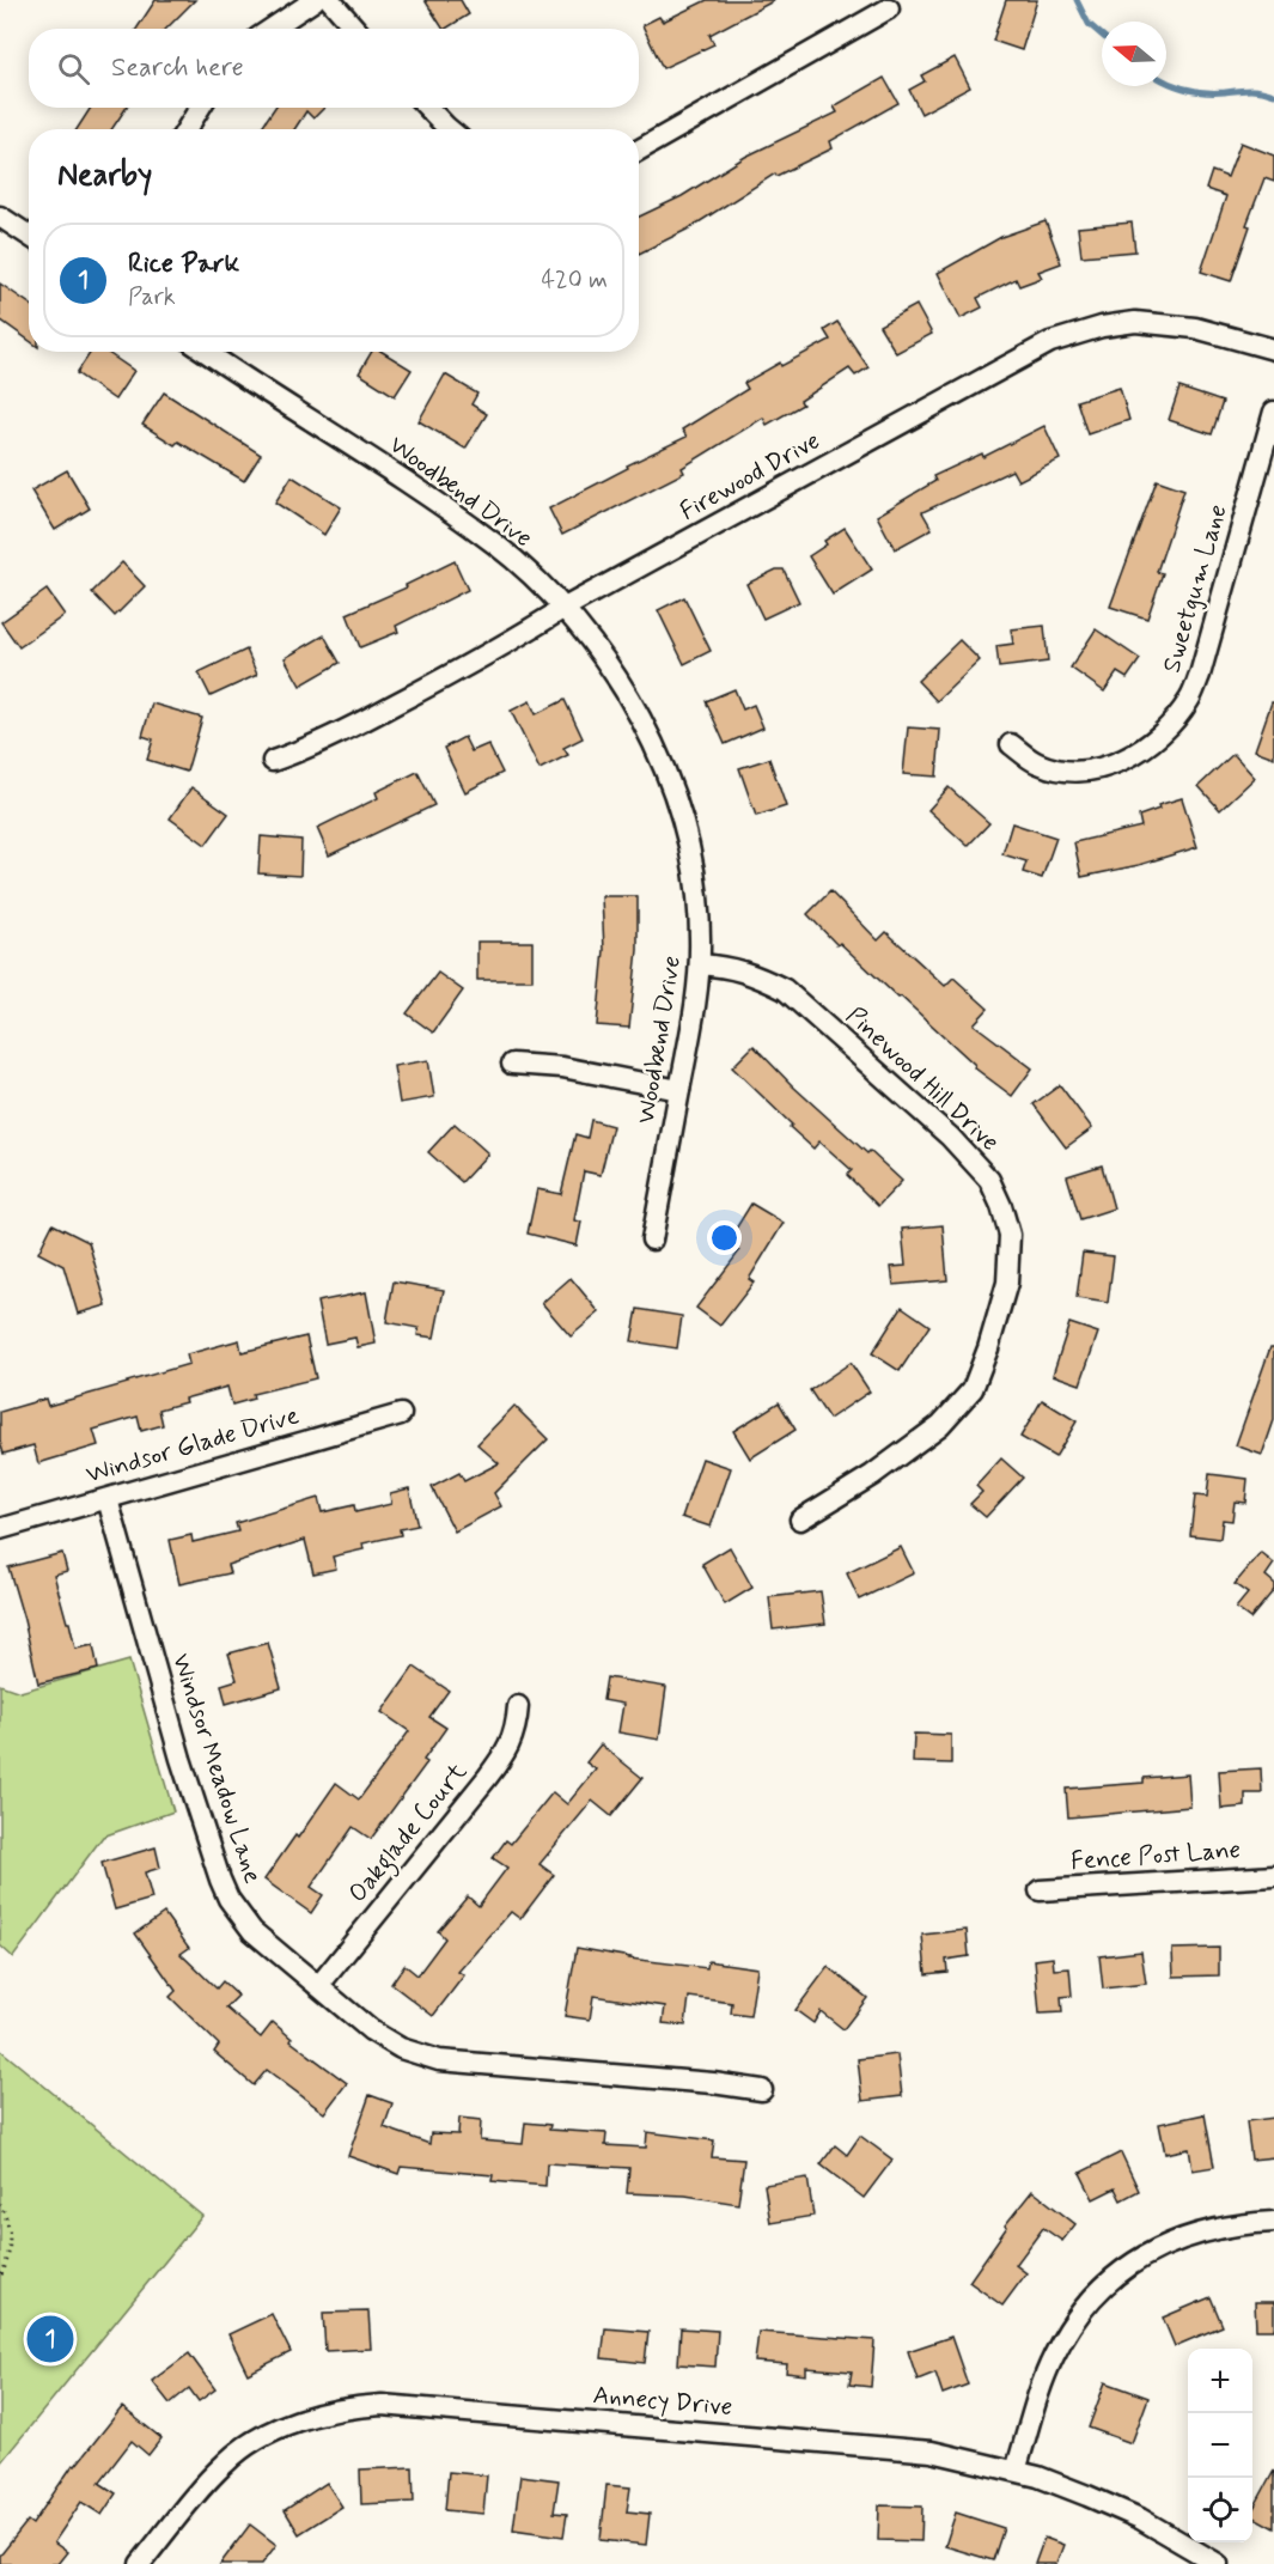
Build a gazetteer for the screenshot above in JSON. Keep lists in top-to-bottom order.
{
  "streets": {
    "street": [
      "Firewood Drive",
      "Woodbend Drive",
      "Sweetgum Lane",
      "Pinewood Hill Drive",
      "Windsor Glade Drive",
      "Windsor Meadow Lane",
      "Oakglade Court",
      "Fence Post Lane",
      "Annecy Drive"
    ]
  },
  "crossings": [
    ["Firewood Drive", "Woodbend Drive"],
    ["Woodbend Drive", "Pinewood Hill Drive"],
    ["Windsor Glade Drive", "Windsor Meadow Lane"],
    ["Windsor Meadow Lane", "Oakglade Court"]
  ],
  "north": "left",
  "page": {
    "search": "Search here",
    "heading": "Nearby",
    "list": [
      {
        "mark": "1",
        "name": "Rice Park",
        "note": "Park",
        "value": "420 m"
      }
    ],
    "pins": "1",
    "map_buttons": ["+", "−"]
  }
}
